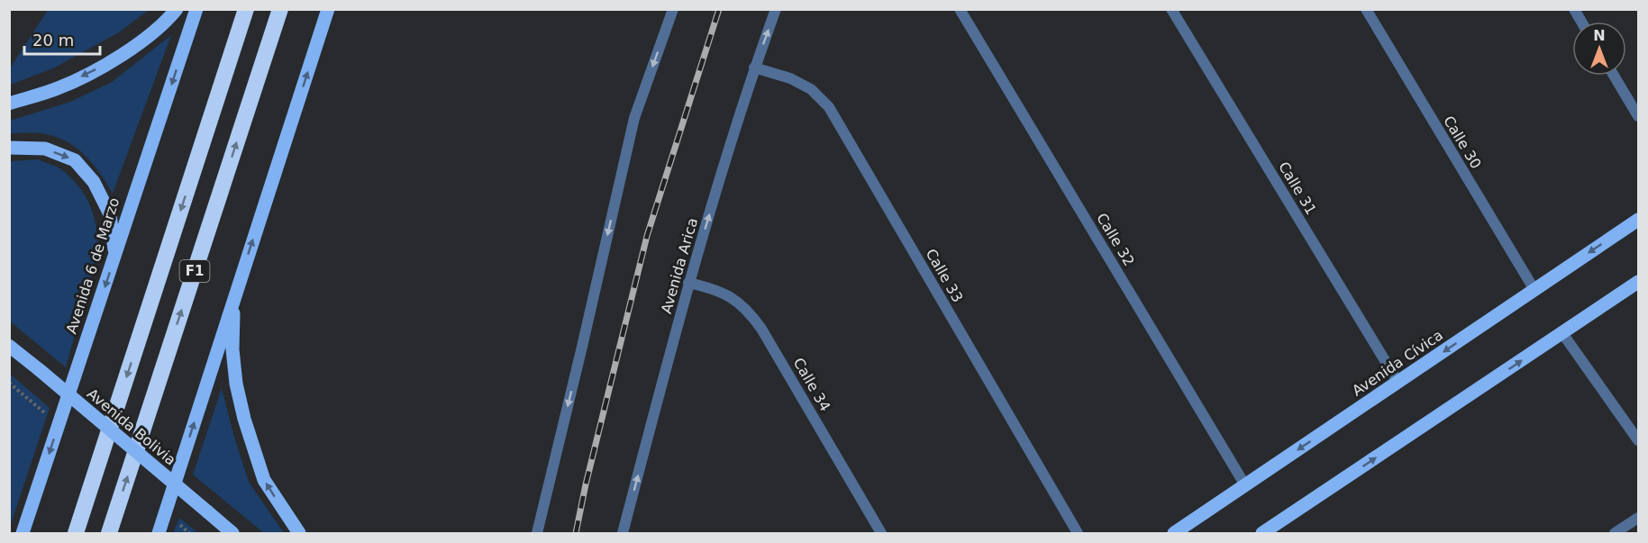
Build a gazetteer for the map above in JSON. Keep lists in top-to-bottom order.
{
  "streets": {
    "highway": ["F1"],
    "main road": ["Avenida 6 de Marzo", "Avenida Cívica", "Avenida Bolivia"],
    "street": [
      "Calle 30",
      "Calle 31",
      "Calle 32",
      "Avenida Arica",
      "Calle 33",
      "Calle 34"
    ]
  },
  "crossings": [
    ["Calle 30", "Avenida Cívica"],
    ["Calle 31", "Avenida Cívica"],
    ["Calle 32", "Avenida Cívica"],
    ["Avenida Arica", "Calle 33"],
    ["Avenida Arica", "Calle 34"]
  ],
  "one_way": ["Avenida 6 de Marzo"],
  "scale_bar": "20 m",
  "north": "top"
}
